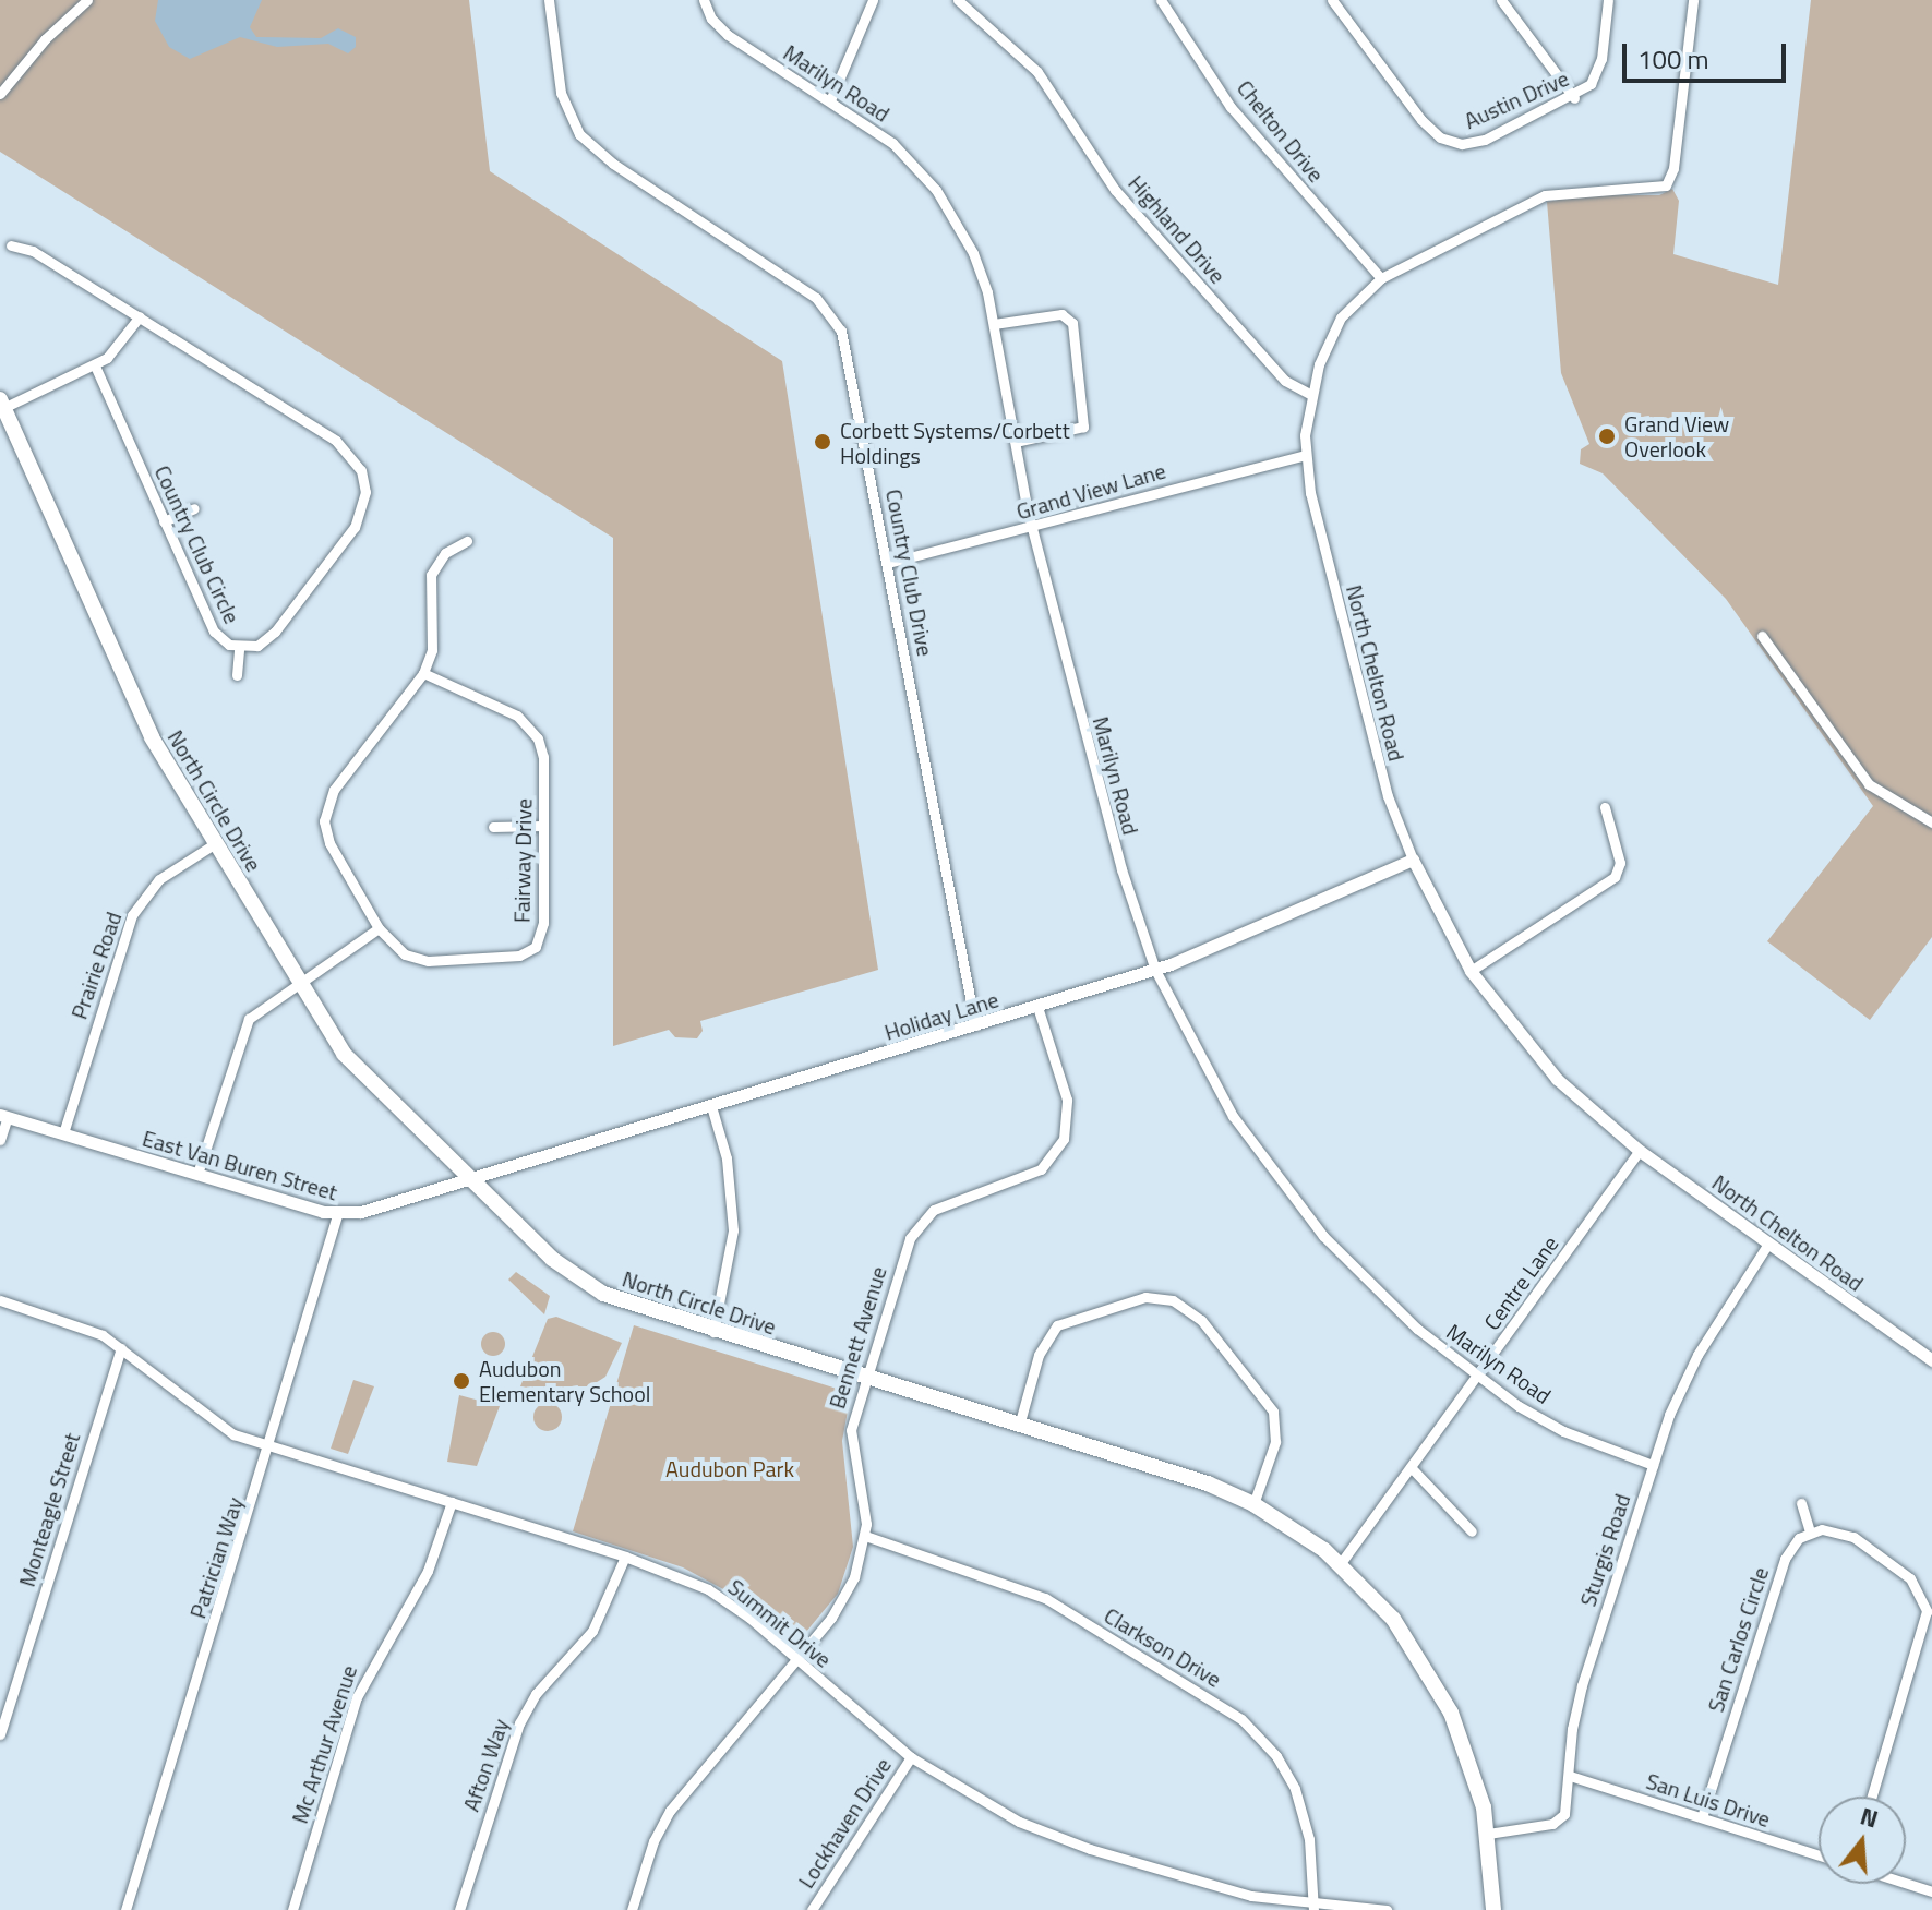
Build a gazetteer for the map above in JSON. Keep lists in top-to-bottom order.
{
  "streets": {
    "main road": ["North Circle Drive"],
    "street": [
      "Marilyn Road",
      "Austin Drive",
      "Chelton Drive",
      "Highland Drive",
      "Grand View Lane",
      "Country Club Circle",
      "Country Club Drive",
      "North Chelton Road",
      "Fairway Drive",
      "Prairie Road",
      "Holiday Lane",
      "East Van Buren Street",
      "Centre Lane",
      "Bennett Avenue",
      "Monteagle Street",
      "Sturgis Road",
      "Patrician Way",
      "Summit Drive",
      "San Carlos Circle",
      "Clarkson Drive",
      "Mc Arthur Avenue",
      "Afton Way",
      "San Luis Drive",
      "Lockhaven Drive"
    ]
  },
  "crossings": [
    ["Marilyn Road", "Grand View Lane"],
    ["Marilyn Road", "Holiday Lane"],
    ["Marilyn Road", "Centre Lane"],
    ["Marilyn Road", "Sturgis Road"],
    ["Chelton Drive", "North Chelton Road"],
    ["Highland Drive", "North Chelton Road"],
    ["Grand View Lane", "Country Club Drive"],
    ["Grand View Lane", "North Chelton Road"],
    ["Country Club Drive", "Holiday Lane"],
    ["North Chelton Road", "Holiday Lane"],
    ["North Chelton Road", "Centre Lane"],
    ["North Chelton Road", "Sturgis Road"],
    ["North Circle Drive", "Prairie Road"],
    ["North Circle Drive", "Holiday Lane"],
    ["North Circle Drive", "East Van Buren Street"],
    ["North Circle Drive", "Centre Lane"],
    ["North Circle Drive", "Bennett Avenue"],
    ["North Circle Drive", "Sturgis Road"],
    ["Prairie Road", "East Van Buren Street"],
    ["Holiday Lane", "East Van Buren Street"],
    ["Holiday Lane", "Bennett Avenue"],
    ["East Van Buren Street", "Patrician Way"],
    ["Bennett Avenue", "Summit Drive"],
    ["Bennett Avenue", "Clarkson Drive"],
    ["Monteagle Street", "Summit Drive"],
    ["Sturgis Road", "San Luis Drive"],
    ["Patrician Way", "Summit Drive"],
    ["Summit Drive", "Clarkson Drive"],
    ["Summit Drive", "Mc Arthur Avenue"],
    ["Summit Drive", "Afton Way"],
    ["Summit Drive", "Lockhaven Drive"],
    ["San Carlos Circle", "San Luis Drive"]
  ],
  "parks": ["Audubon Park"],
  "places": ["Grand View Overlook", "Corbett Systems/Corbett Holdings", "Audubon Elementary School"],
  "scale_bar": "100 m",
  "north": "top"
}
